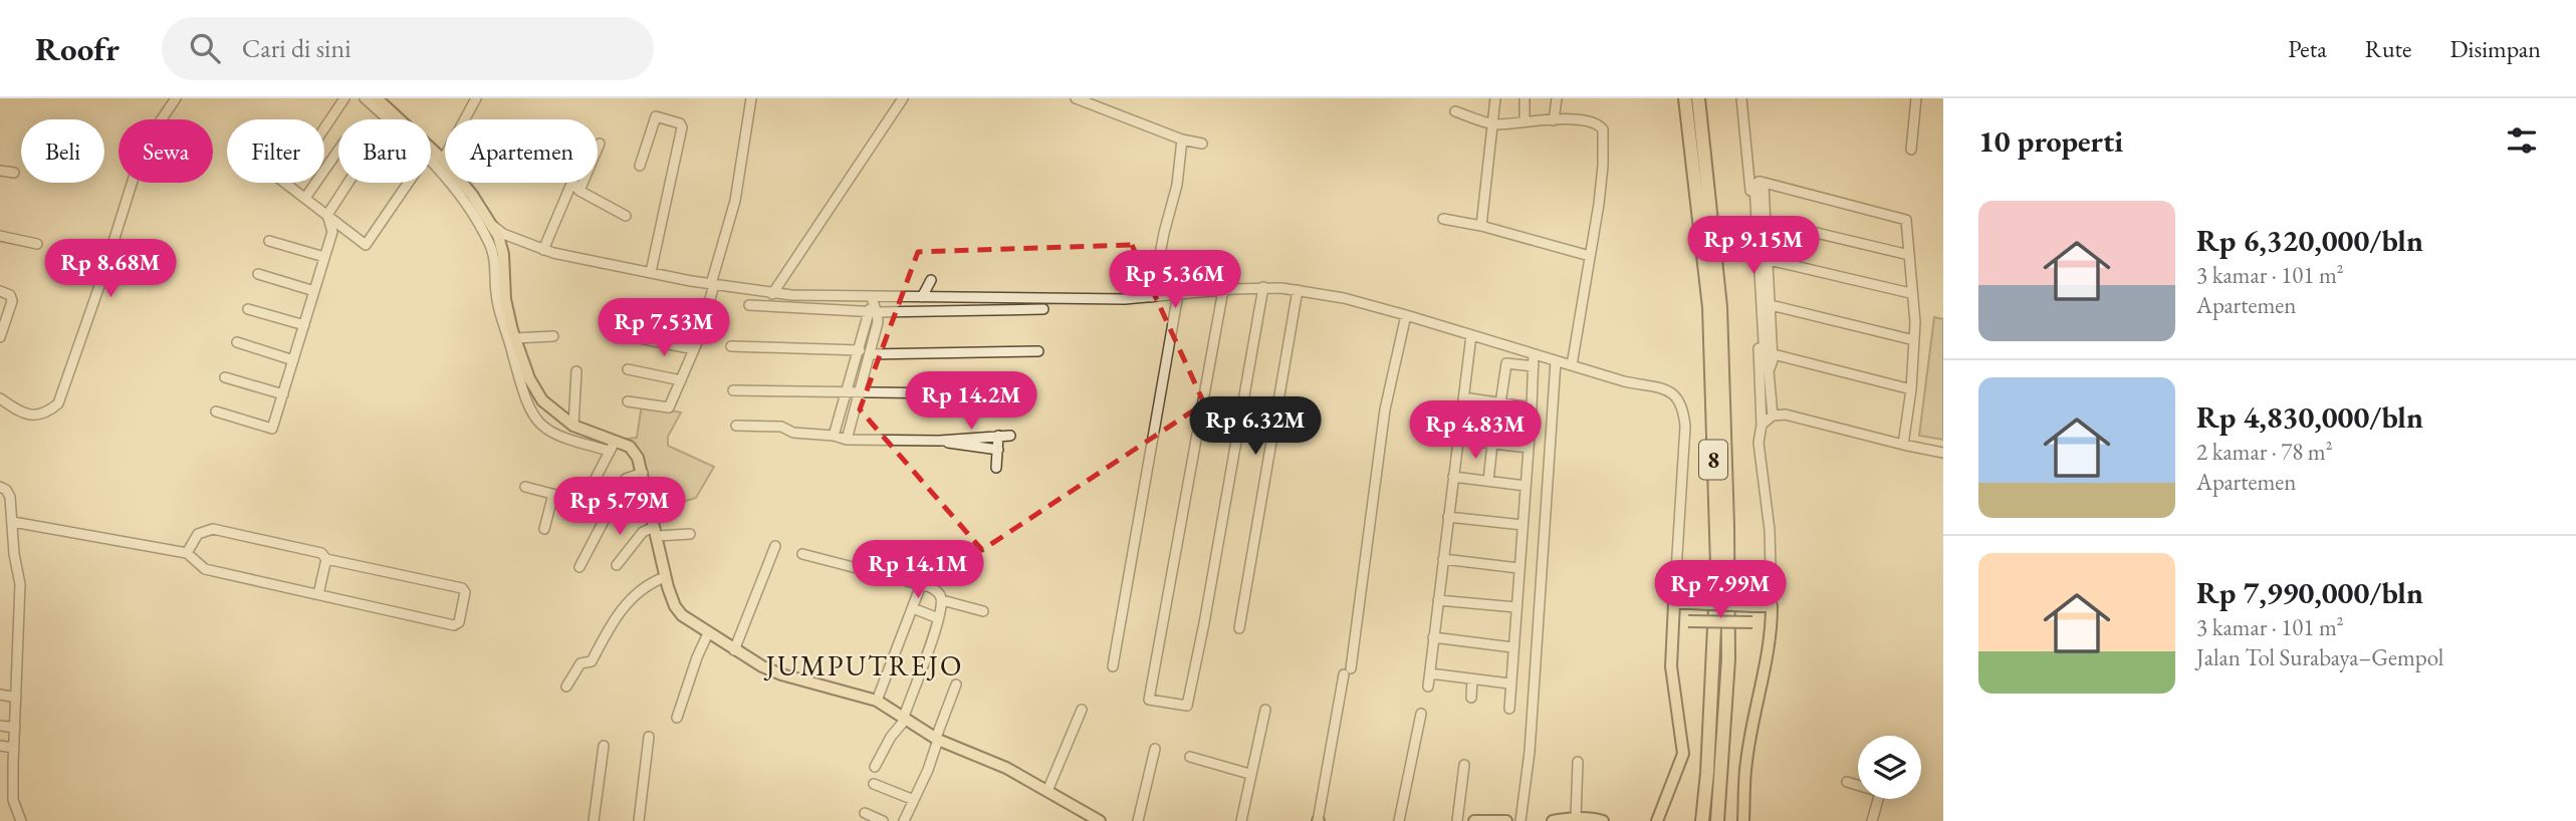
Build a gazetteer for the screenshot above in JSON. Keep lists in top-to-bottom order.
{
  "streets": {
    "highway": ["8"]
  },
  "districts": ["JUMPUTREJO"],
  "page": {
    "header": "Roofr",
    "search": "Cari di sini",
    "nav": ["Peta", "Rute", "Disimpan"],
    "heading": "10 properti",
    "chip": [
      "Beli",
      "Sewa",
      "Filter",
      "Baru",
      "Apartemen"
    ],
    "list": [
      {
        "name": "Rp 6,320,000/bln",
        "note": "3 kamar · 101 m² · Apartemen"
      },
      {
        "name": "Rp 4,830,000/bln",
        "note": "2 kamar · 78 m² · Apartemen"
      },
      {
        "name": "Rp 7,990,000/bln",
        "note": "3 kamar · 101 m² · Jalan Tol Surabaya–Gempol"
      }
    ],
    "price": [
      "Rp 9.15M",
      "Rp 8.68M",
      "Rp 5.36M",
      "Rp 7.53M",
      "Rp 14.2M",
      "Rp 6.32M",
      "Rp 4.83M",
      "Rp 5.79M",
      "Rp 14.1M",
      "Rp 7.99M"
    ]
  }
}
